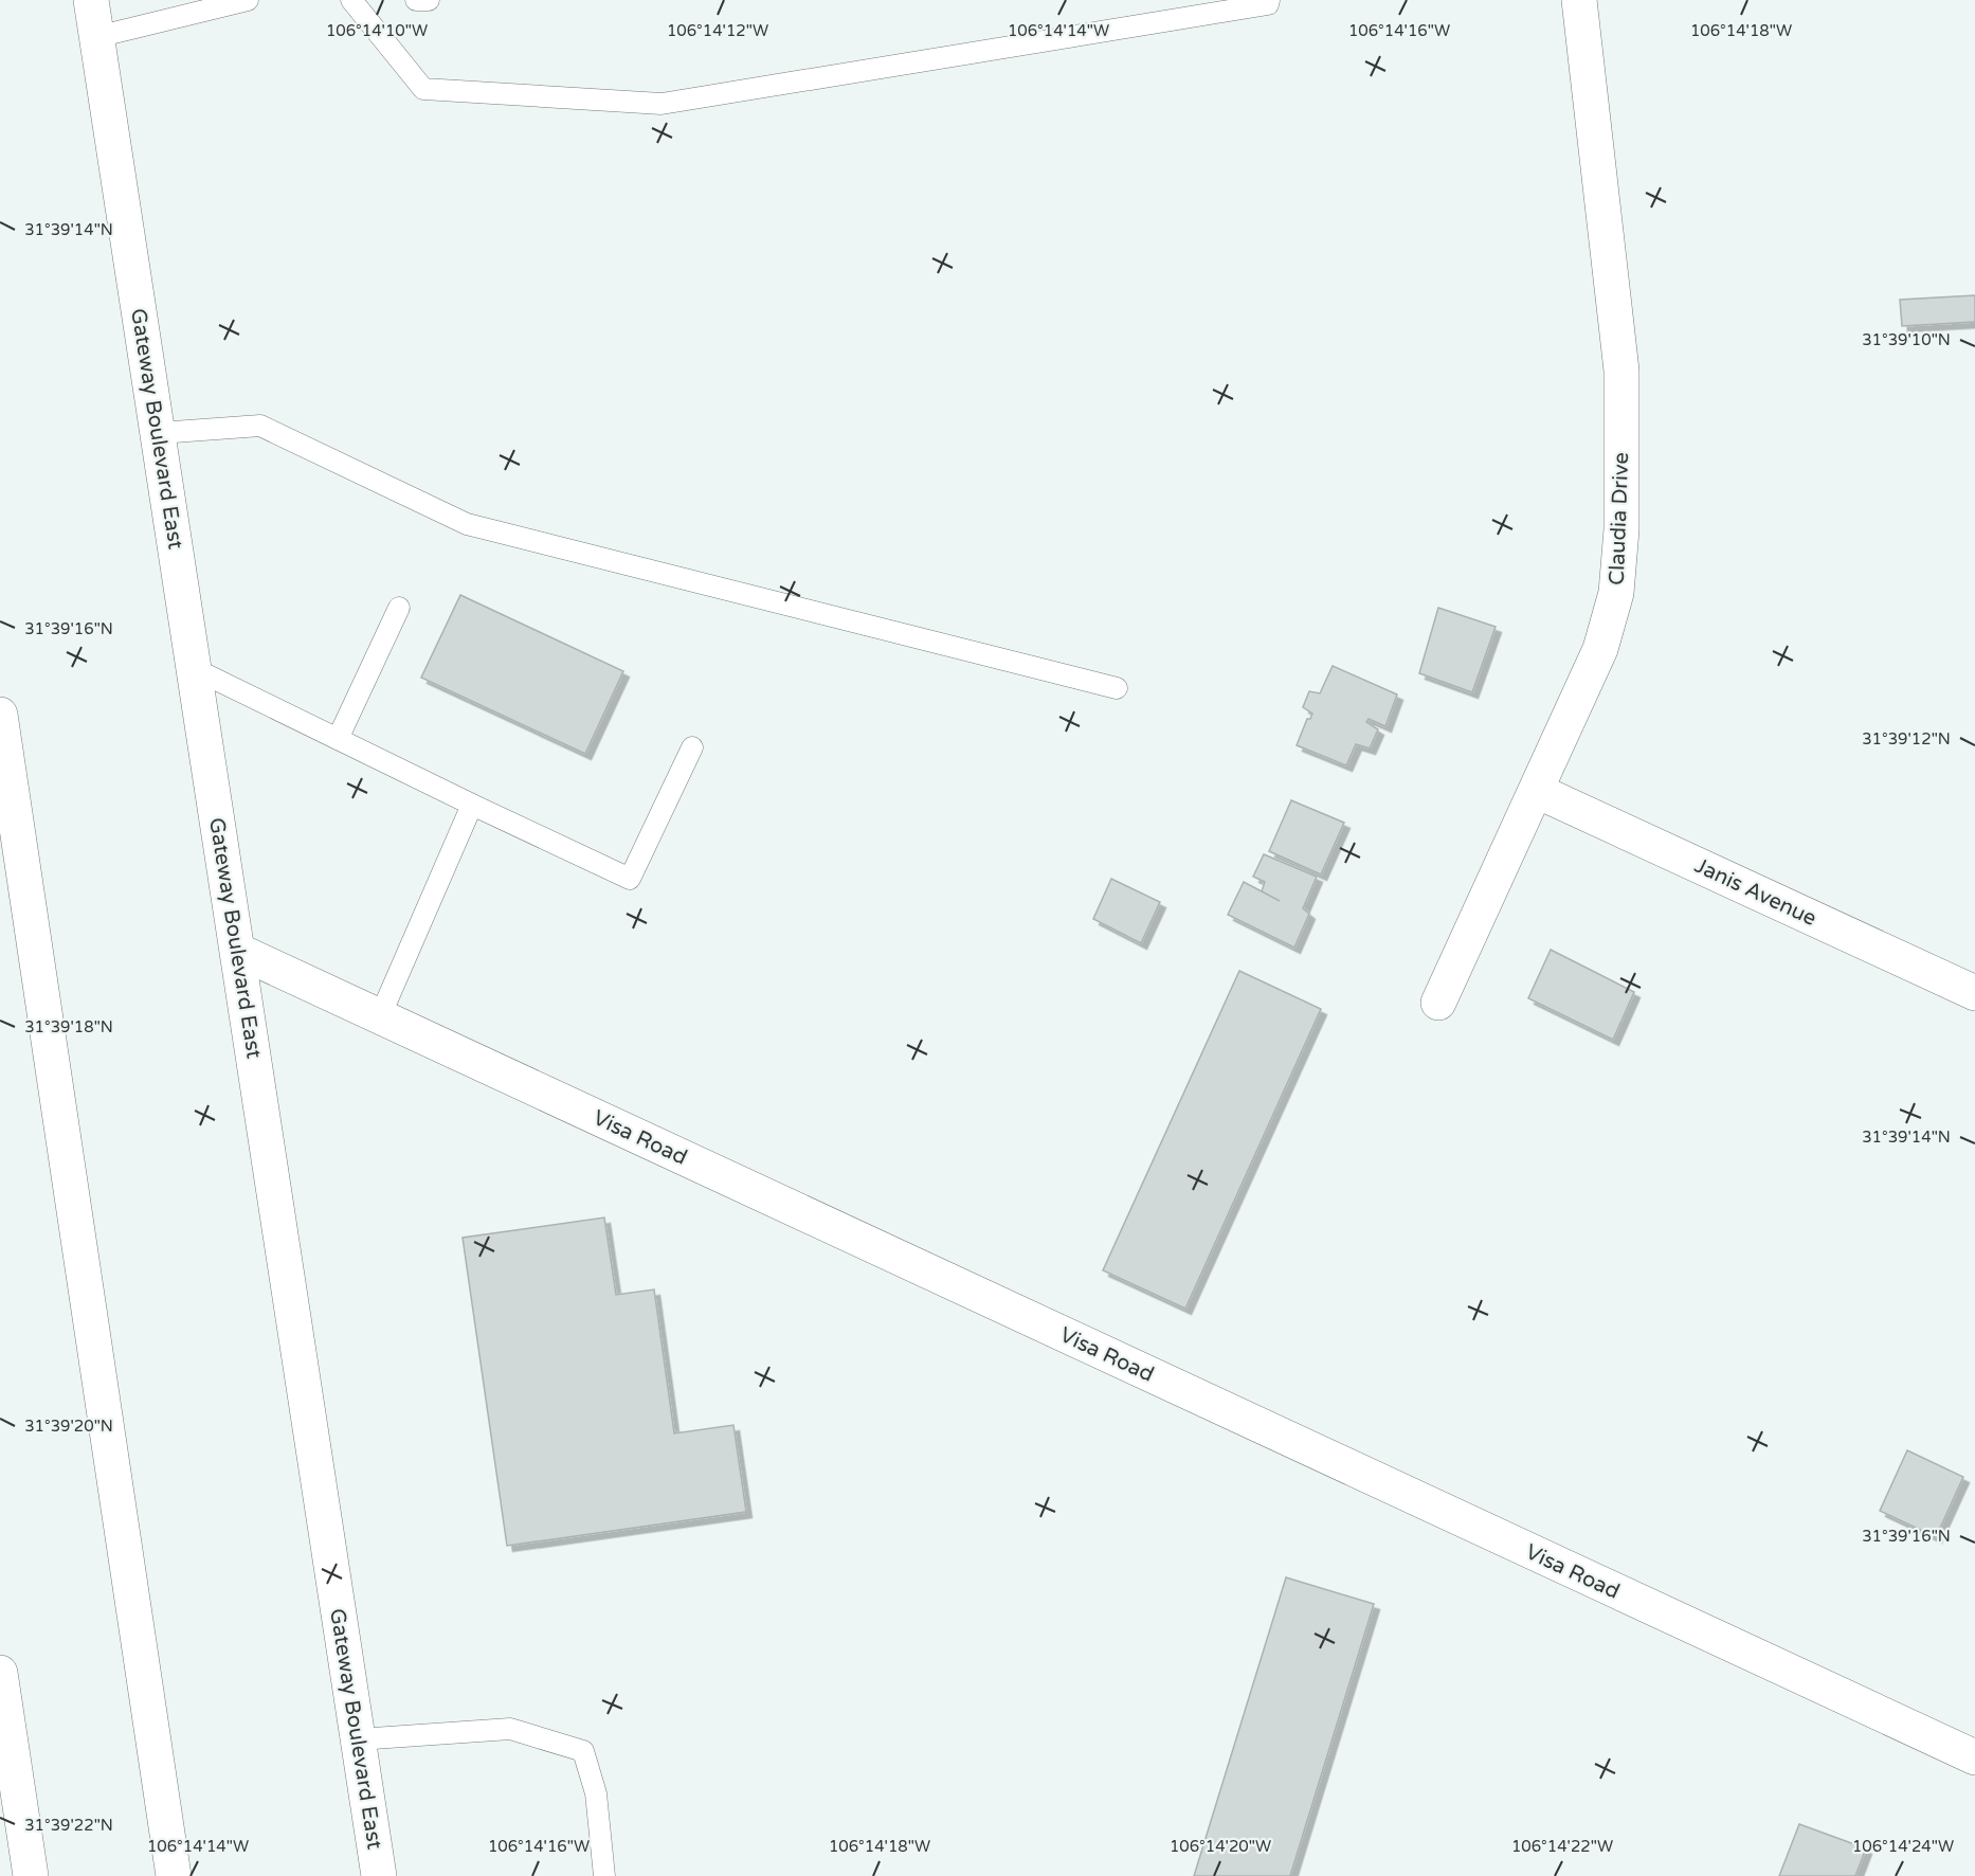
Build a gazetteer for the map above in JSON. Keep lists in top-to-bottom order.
{
  "streets": {
    "main road": [
      "Gateway Boulevard East",
      "Claudia Drive",
      "Janis Avenue",
      "Visa Road"
    ]
  },
  "crossings": [
    ["Gateway Boulevard East", "Visa Road"],
    ["Claudia Drive", "Janis Avenue"]
  ],
  "coordinates": [
    "106°14'10\"W",
    "106°14'12\"W",
    "106°14'14\"W",
    "106°14'16\"W",
    "106°14'18\"W",
    "31°39'14\"N",
    "31°39'10\"N",
    "31°39'16\"N",
    "31°39'12\"N",
    "31°39'18\"N",
    "31°39'20\"N",
    "31°39'22\"N",
    "106°14'20\"W",
    "106°14'22\"W",
    "106°14'24\"W"
  ]
}
